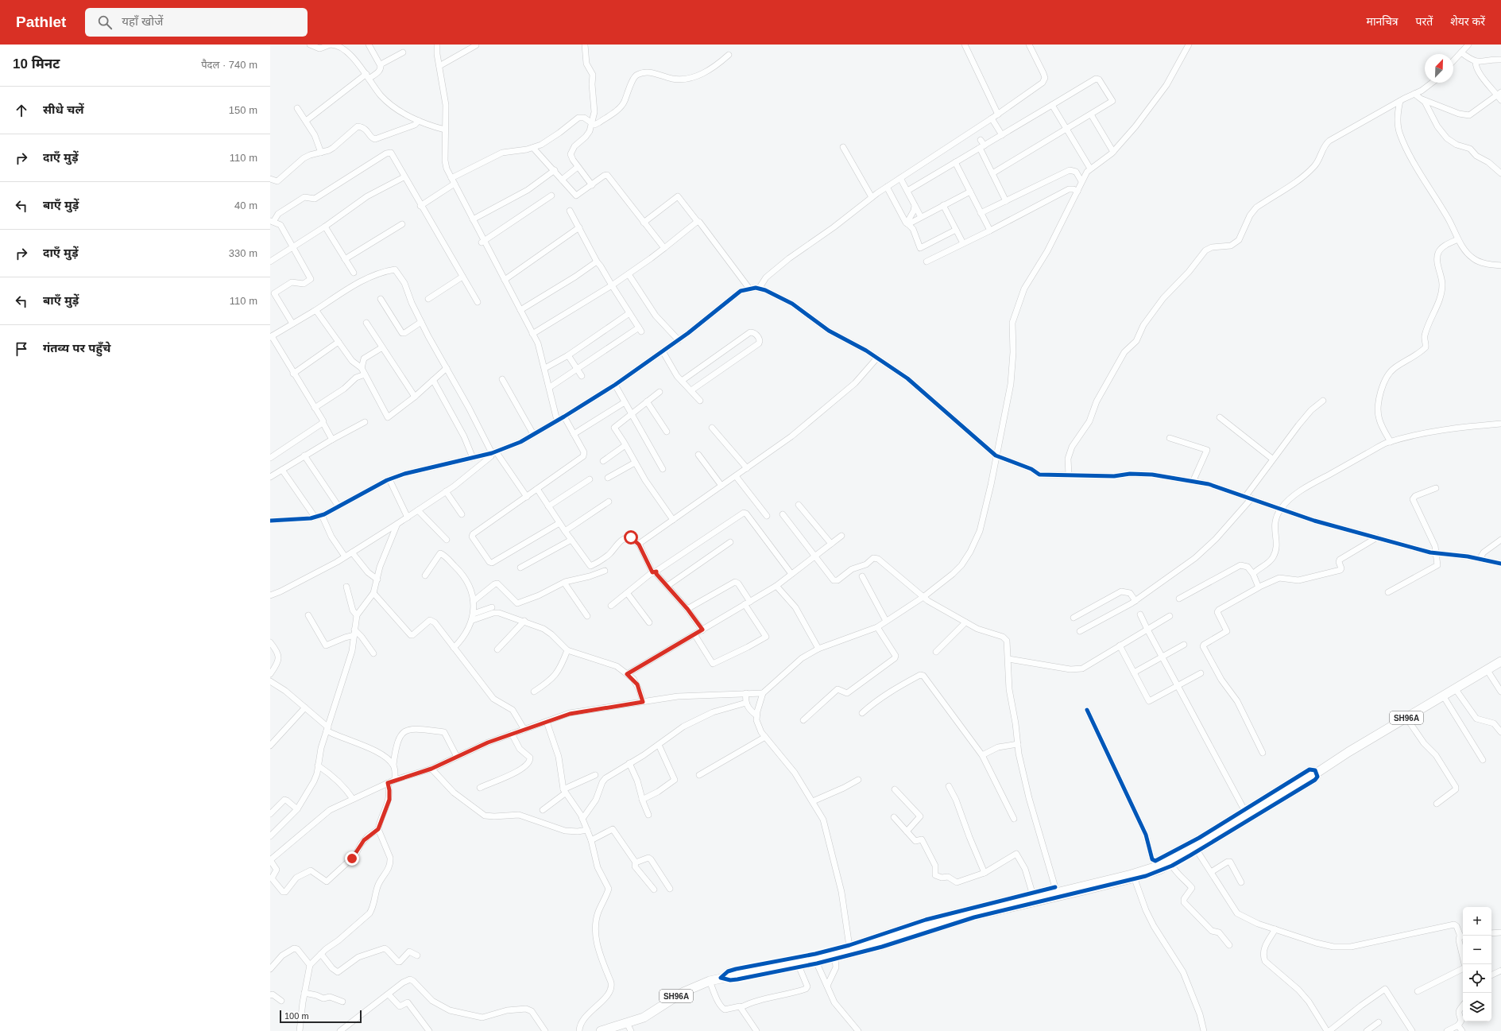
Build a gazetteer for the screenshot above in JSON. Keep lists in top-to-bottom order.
{
  "streets": {
    "main road": ["SH96A"]
  },
  "scale_bar": "100 m",
  "north": "top right",
  "page": {
    "header": "Pathlet",
    "search": "यहाँ खोजें",
    "nav": ["मानचित्र", "परतें", "शेयर करें"],
    "heading": ["10 मिनट", "पैदल · 740 m"],
    "list": [
      ["सीधे चलें", "150 m"],
      ["दाएँ मुड़ें", "110 m"],
      ["बाएँ मुड़ें", "40 m"],
      ["दाएँ मुड़ें", "330 m"],
      ["बाएँ मुड़ें", "110 m"],
      "गंतव्य पर पहुँचे"
    ],
    "map_buttons": ["+", "−"],
    "scale": "100 m"
  }
}
